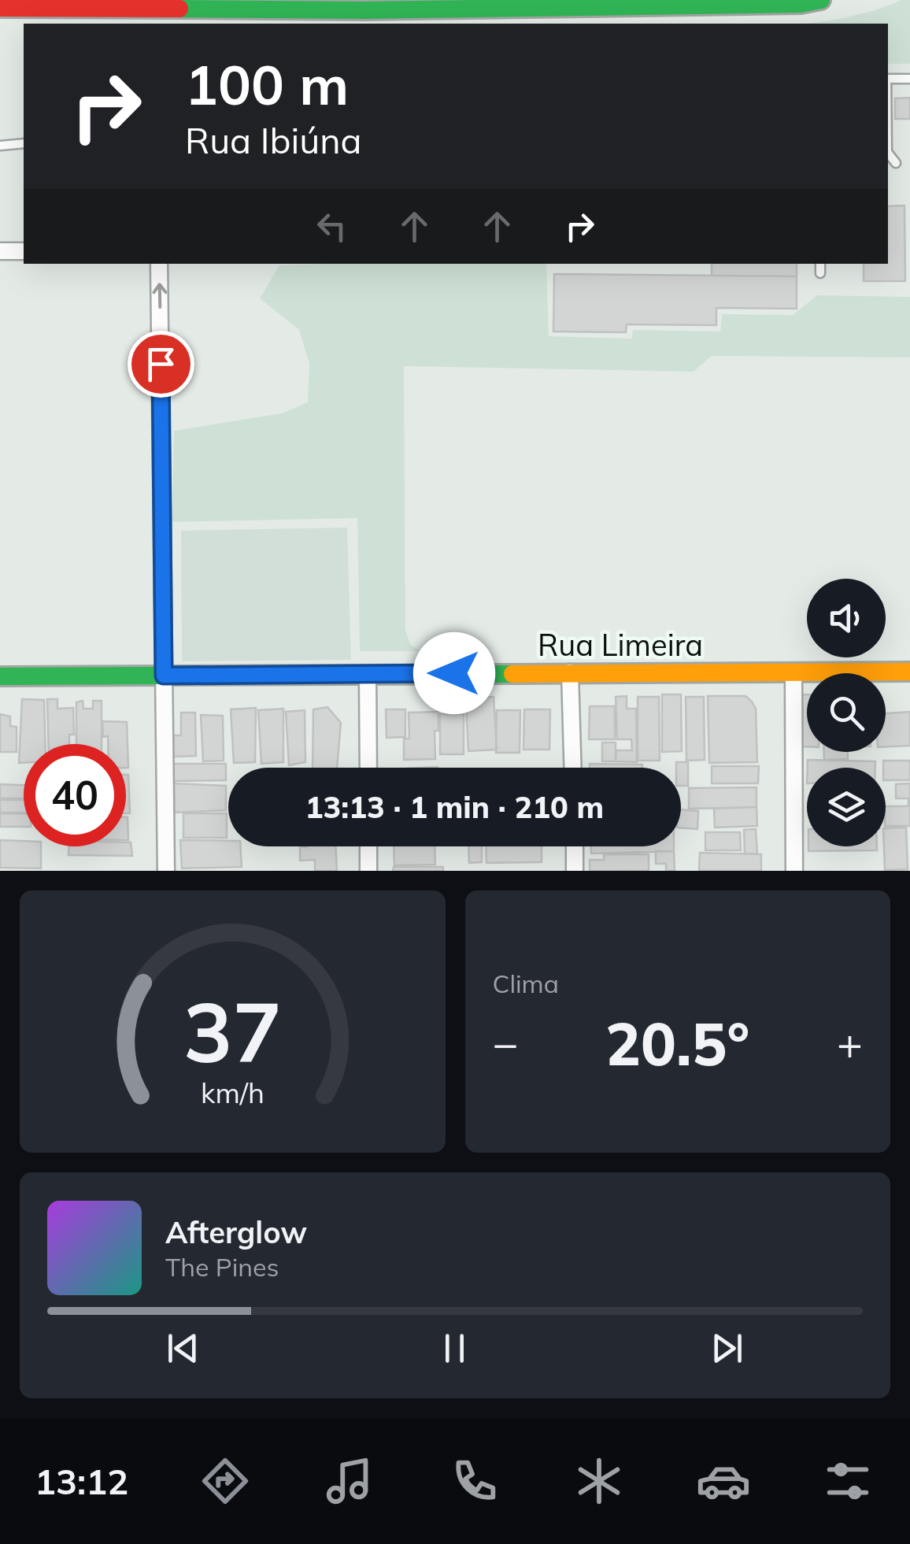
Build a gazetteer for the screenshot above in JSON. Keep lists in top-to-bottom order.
{
  "streets": {
    "street": ["Rua Limeira"]
  },
  "page": {
    "turn": ["100 m", "Rua Ibiúna"],
    "limit": "40",
    "trip": "13:13 · 1 min · 210 m",
    "tile": "Clima",
    "heat": ["−", "20.5°", "+"],
    "song": ["Afterglow", "The Pines"],
    "tabs": "13:12",
    "gauge": ["37", "km/h"]
  }
}
